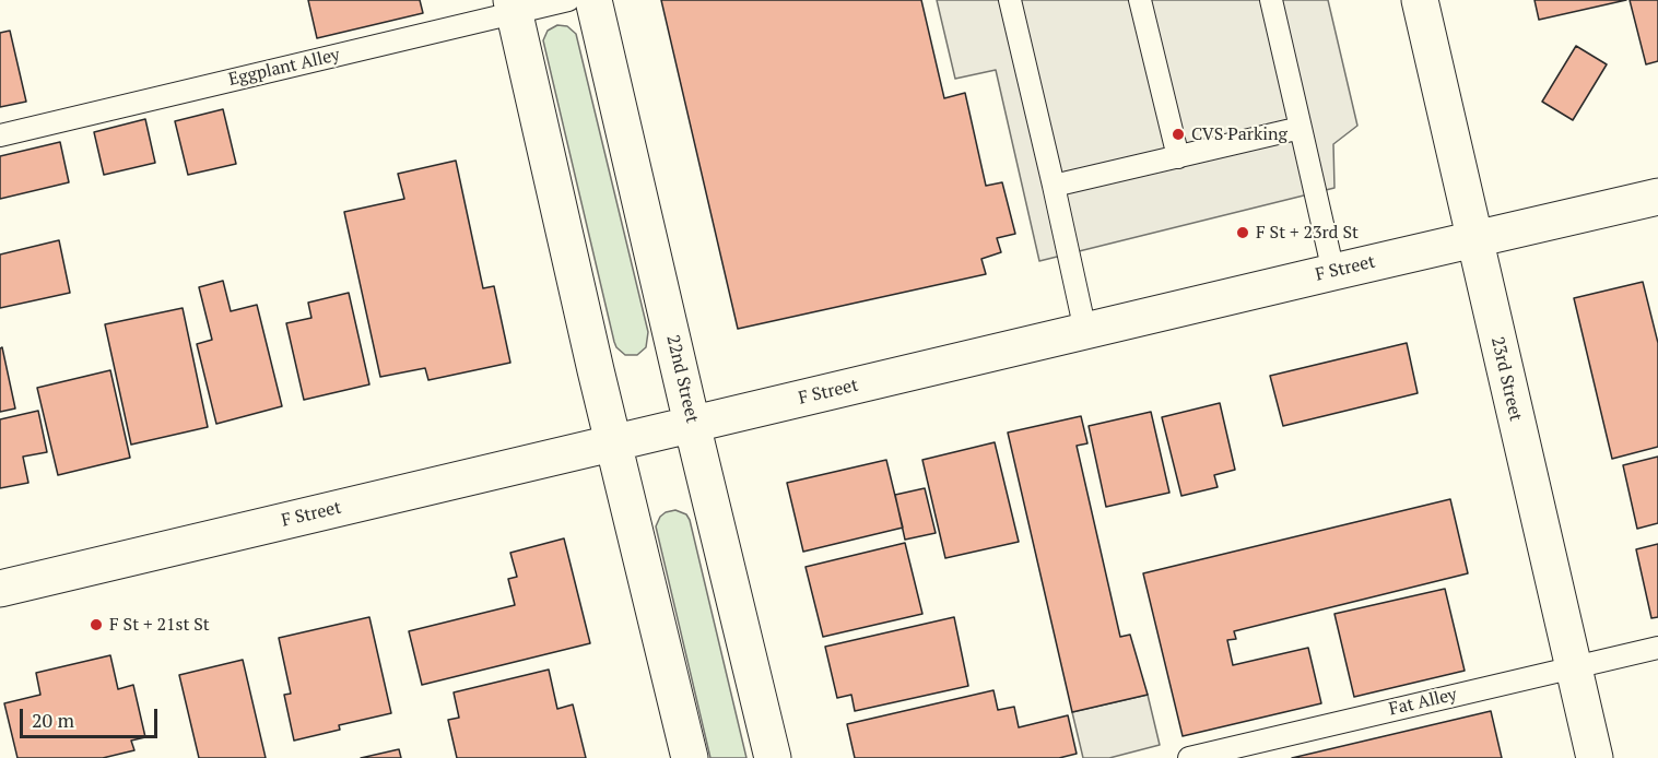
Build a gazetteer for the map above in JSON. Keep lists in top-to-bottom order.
{
  "streets": {
    "street": ["F Street", "22nd Street", "23rd Street"],
    "lane": ["Eggplant Alley", "Fat Alley"]
  },
  "crossings": [
    ["F Street", "22nd Street"],
    ["F Street", "23rd Street"],
    ["23rd Street", "Fat Alley"]
  ],
  "places": ["CVS Parking", "F St + 23rd St", "F St + 21st St"],
  "scale_bar": "20 m"
}
